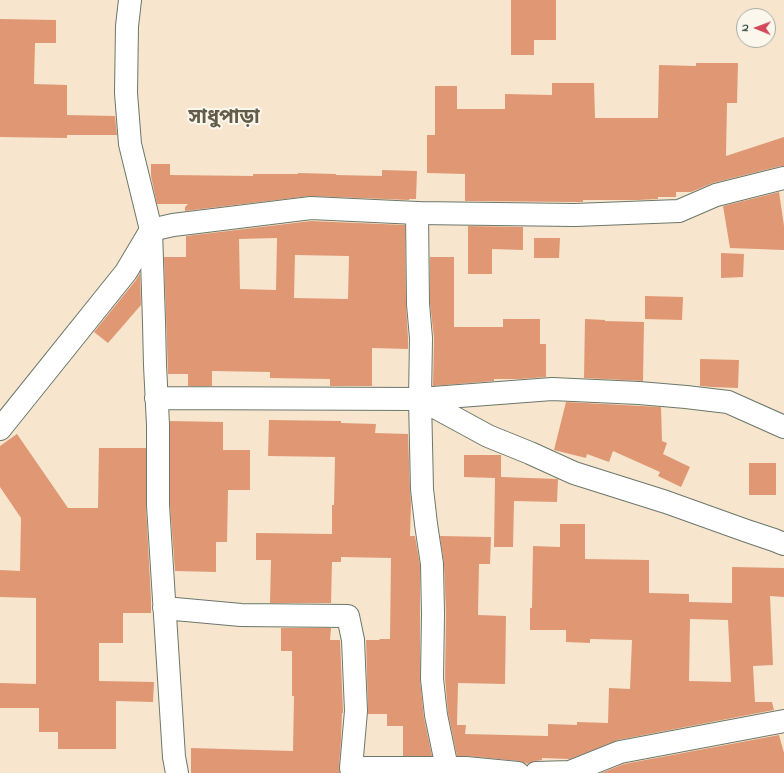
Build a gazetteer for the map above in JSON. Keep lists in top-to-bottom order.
{
  "districts": ["সাধুপাড়া"],
  "north": "left"
}
